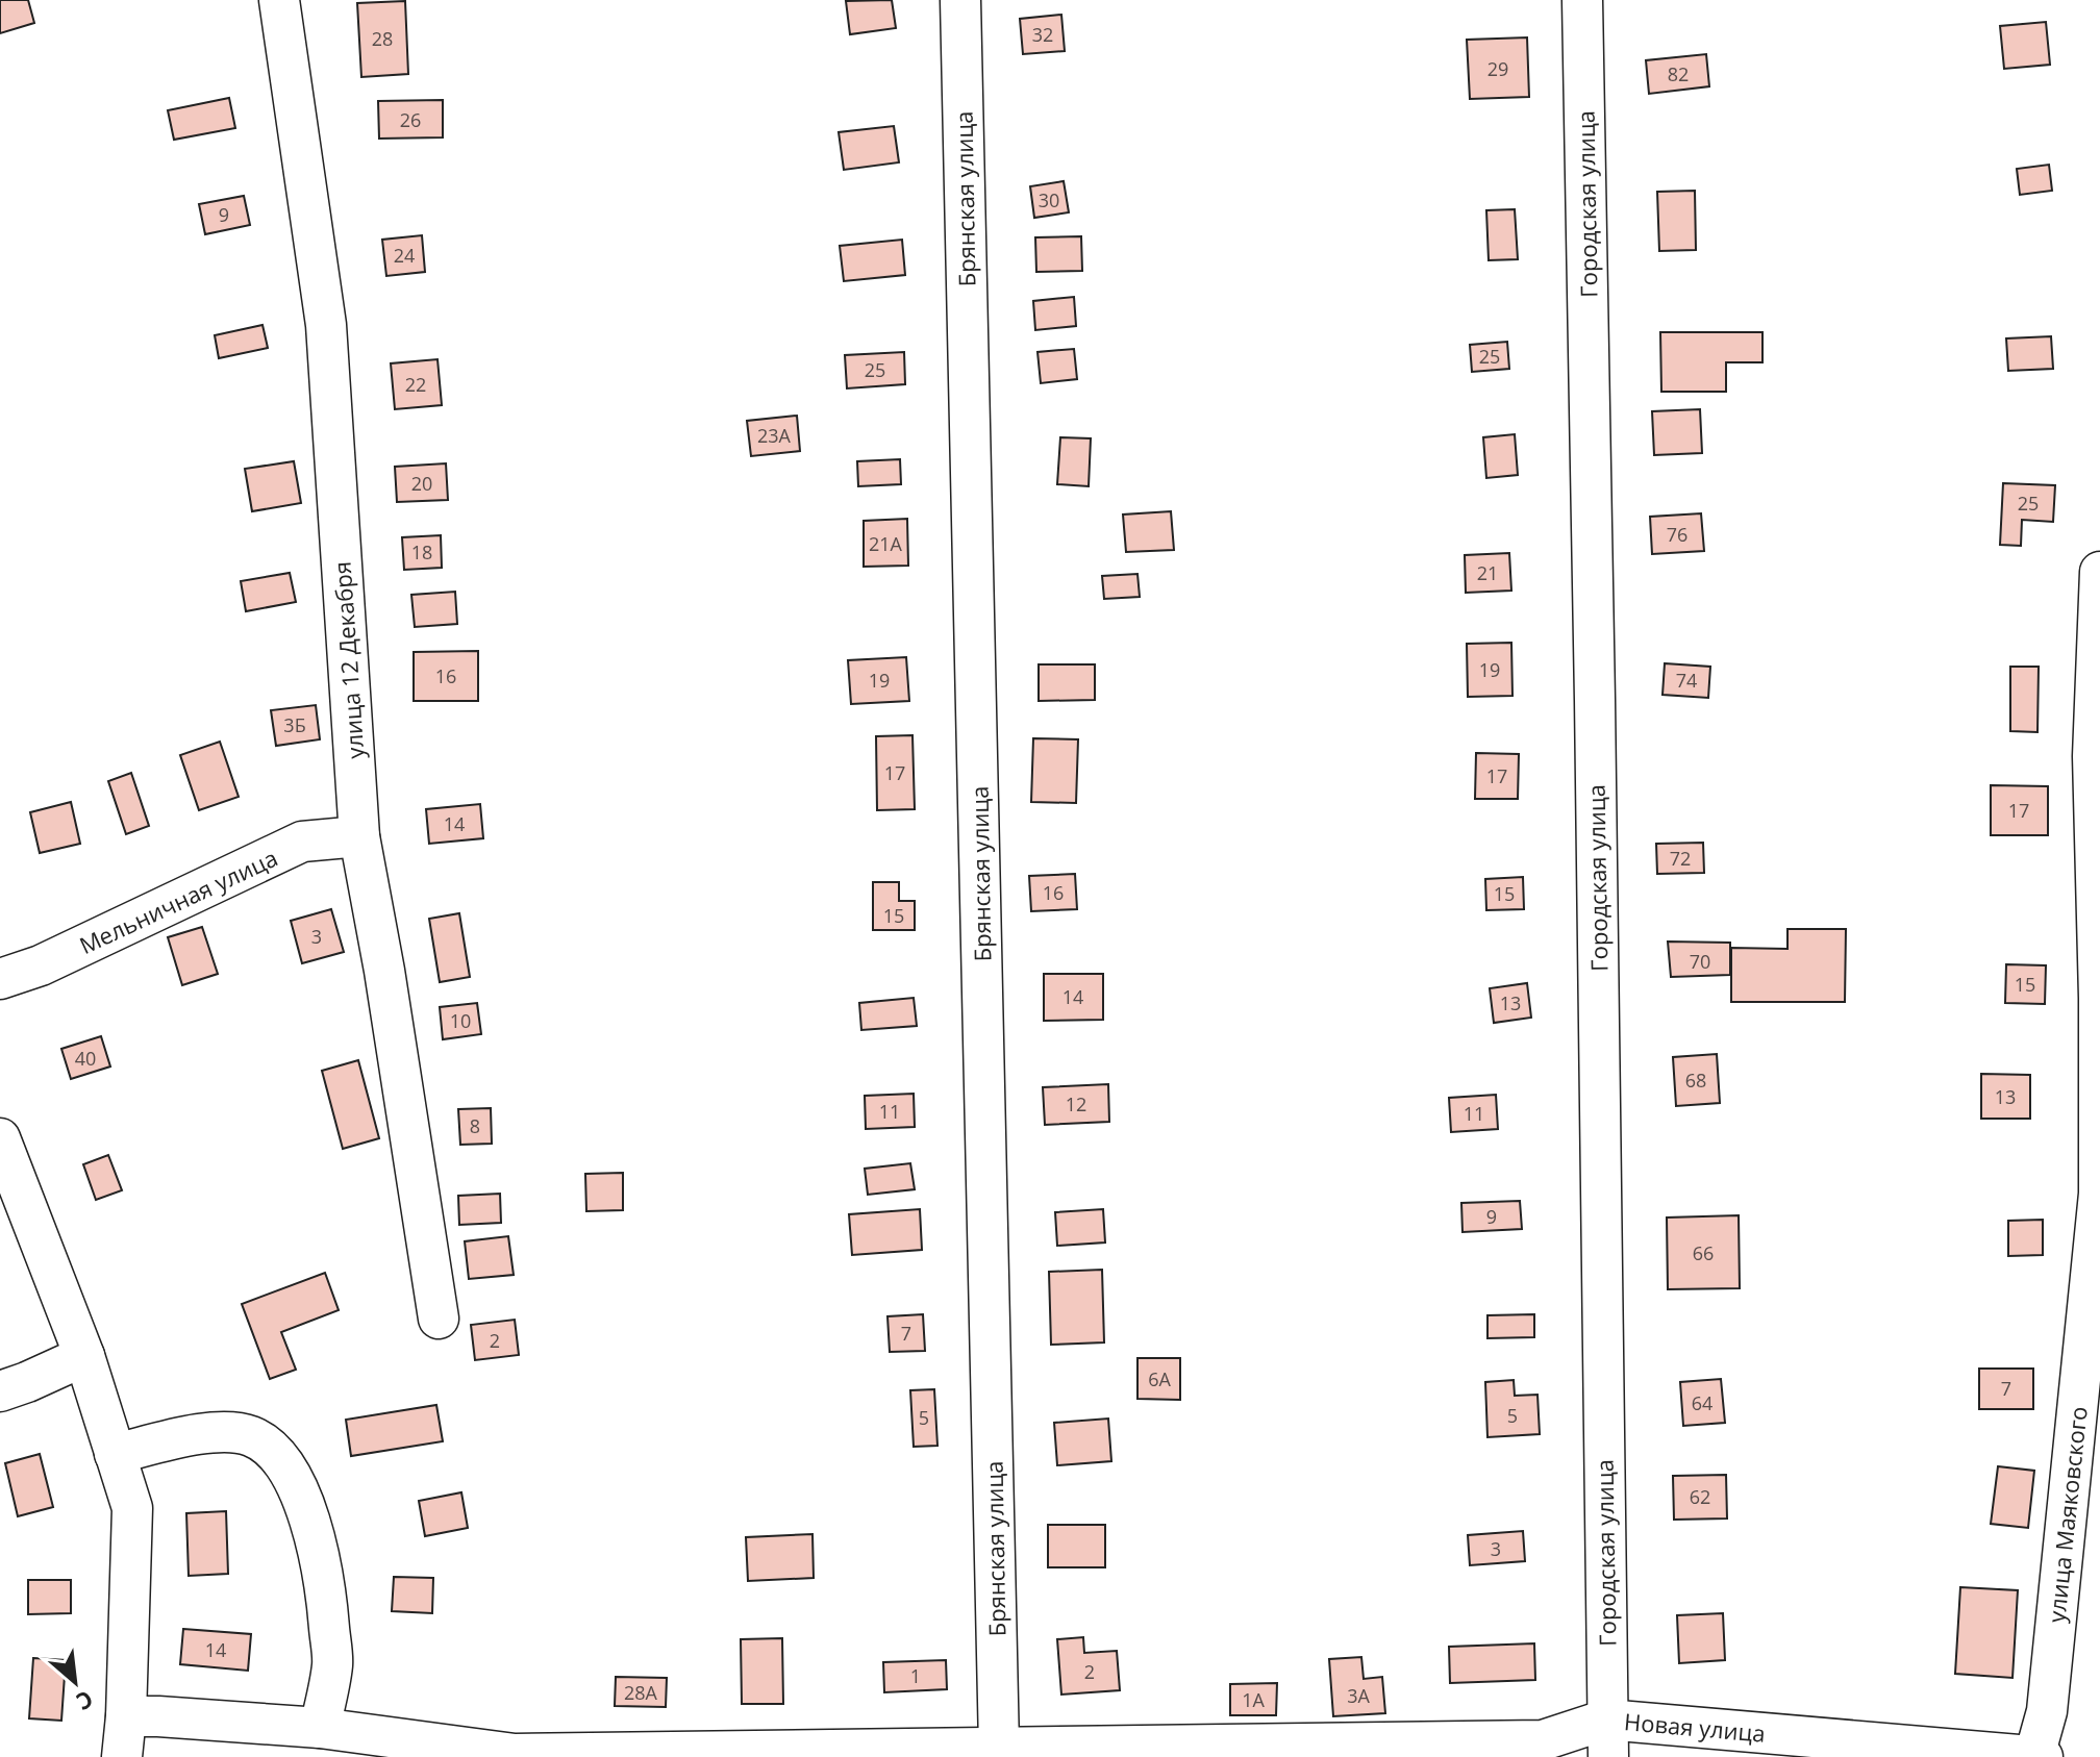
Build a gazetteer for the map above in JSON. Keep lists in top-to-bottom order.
{
  "streets": {
    "street": [
      "Брянская улица",
      "Городская улица",
      "улица 12 Декабря",
      "Мельничная улица",
      "улица Маяковского",
      "Новая улица"
    ]
  },
  "crossings": [
    ["Брянская улица", "Новая улица"],
    ["Городская улица", "Новая улица"],
    ["улица 12 Декабря", "Мельничная улица"],
    ["улица Маяковского", "Новая улица"]
  ],
  "house_numbers": [
    "32",
    "28",
    "29",
    "82",
    "26",
    "30",
    "9",
    "24",
    "25",
    "25",
    "22",
    "23А",
    "20",
    "25",
    "76",
    "21А",
    "18",
    "21",
    "19",
    "16",
    "19",
    "74",
    "3Б",
    "17",
    "17",
    "17",
    "14",
    "72",
    "16",
    "15",
    "15",
    "3",
    "70",
    "15",
    "14",
    "13",
    "10",
    "40",
    "68",
    "13",
    "12",
    "11",
    "11",
    "8",
    "9",
    "66",
    "7",
    "2",
    "6А",
    "7",
    "64",
    "5",
    "5",
    "62",
    "3",
    "14",
    "2",
    "1",
    "28А",
    "3А",
    "1А"
  ],
  "north": "bottom right"
}
